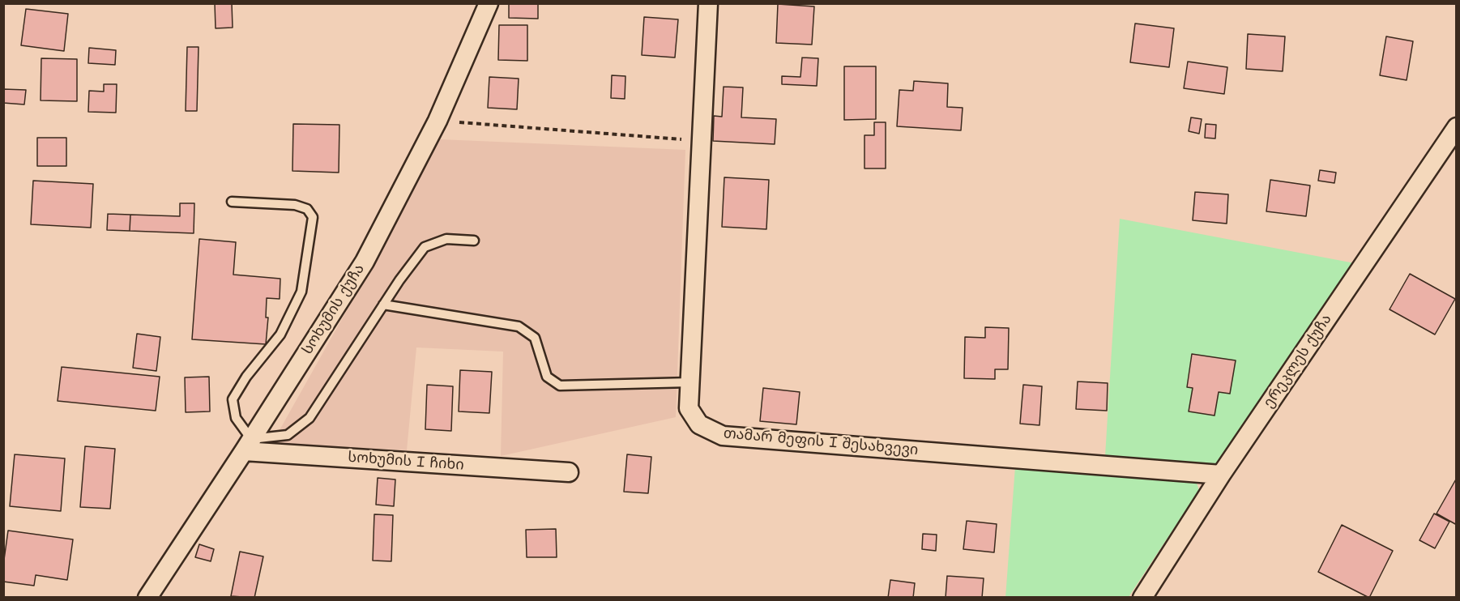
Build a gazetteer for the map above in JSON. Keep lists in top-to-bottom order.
{
  "streets": {
    "street": [
      "სოხუმის ქუჩა",
      "ერეკლეს ქუჩა",
      "თამარ მეფის I შესახვევი",
      "სოხუმის I ჩიხი"
    ]
  },
  "crossings": [
    ["სოხუმის ქუჩა", "სოხუმის I ჩიხი"],
    ["ერეკლეს ქუჩა", "თამარ მეფის I შესახვევი"]
  ]
}
